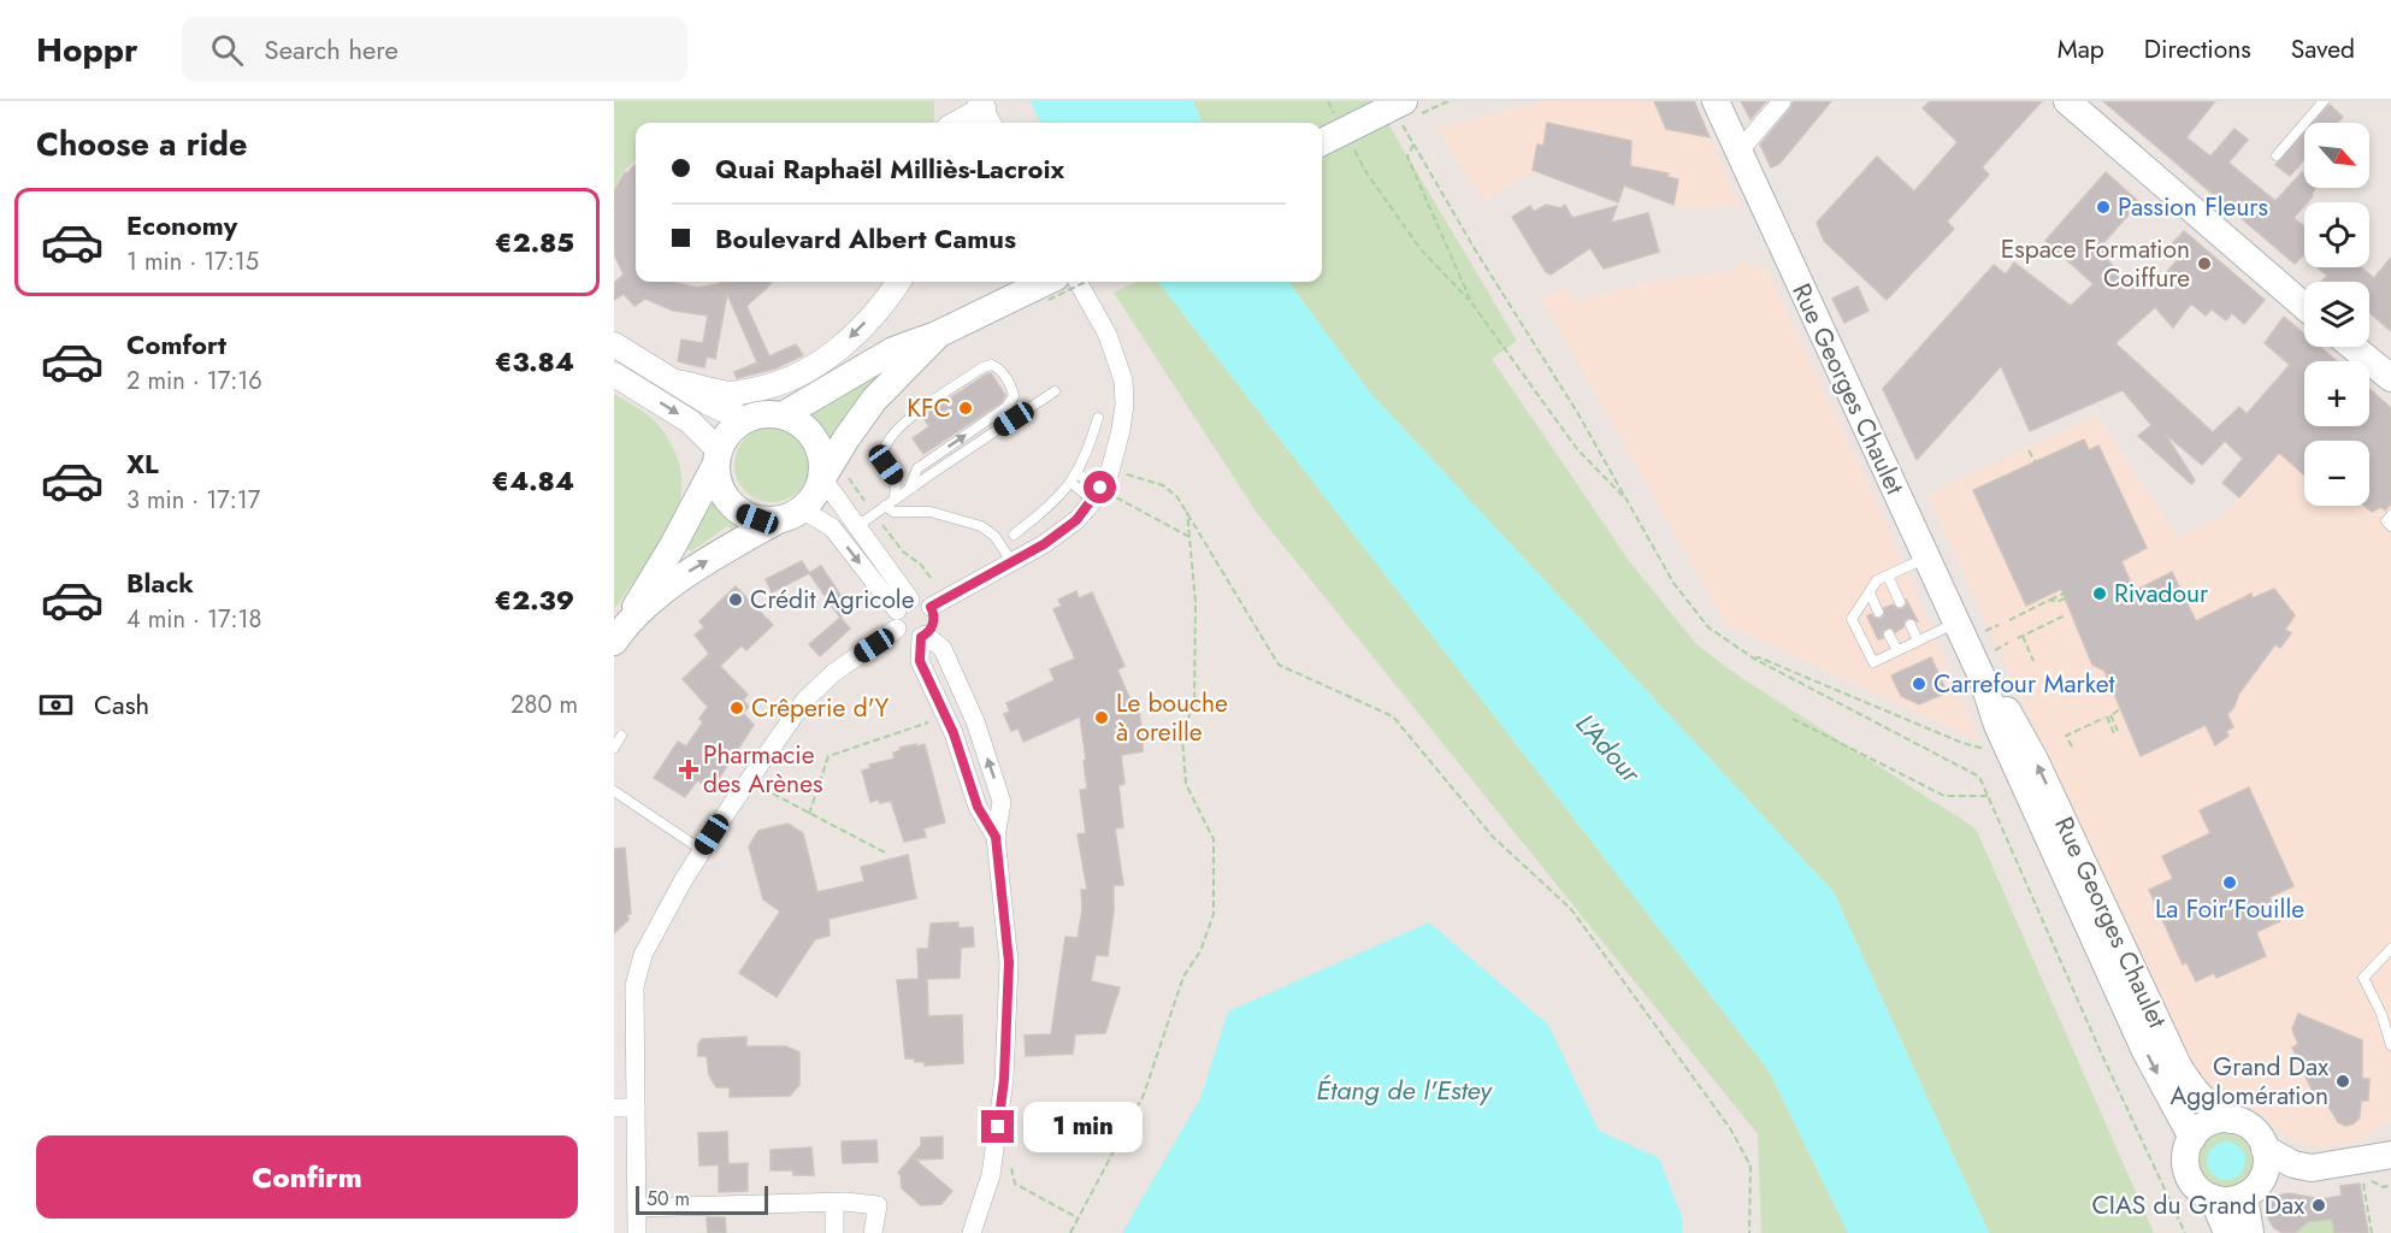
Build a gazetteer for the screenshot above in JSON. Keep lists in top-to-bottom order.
{
  "streets": {
    "main road": ["Rue Georges Chaulet"]
  },
  "water": ["L'Adour", "Étang de l'Estey"],
  "places": {
    "other": [
      "Passion Fleurs",
      "Espace Formation Coiffure",
      "KFC",
      "Rivadour",
      "Crédit Agricole",
      "Carrefour Market",
      "Crêperie d'Y",
      "Le bouche à oreille",
      "La Foir'Fouille",
      "Grand Dax Agglomération",
      "CIAS du Grand Dax"
    ],
    "health": ["Pharmacie des Arènes"]
  },
  "scale_bar": "50 m",
  "north": "bottom right",
  "page": {
    "header": "Hoppr",
    "search": "Search here",
    "nav": ["Map", "Directions", "Saved"],
    "heading": "Choose a ride",
    "map_buttons": ["+", "−"],
    "banner": ["Quai Raphaël Milliès-Lacroix", "Boulevard Albert Camus"],
    "list": [
      {
        "name": "Economy",
        "note": "1 min · 17:15",
        "value": "€2.85"
      },
      {
        "name": "Comfort",
        "note": "2 min · 17:16",
        "value": "€3.84"
      },
      {
        "name": "XL",
        "note": "3 min · 17:17",
        "value": "€4.84"
      },
      {
        "name": "Black",
        "note": "4 min · 17:18",
        "value": "€2.39"
      }
    ],
    "pay": ["Cash", "280 m"],
    "bubble": "1 min",
    "buttons": "Confirm",
    "scale": "50 m"
  }
}
